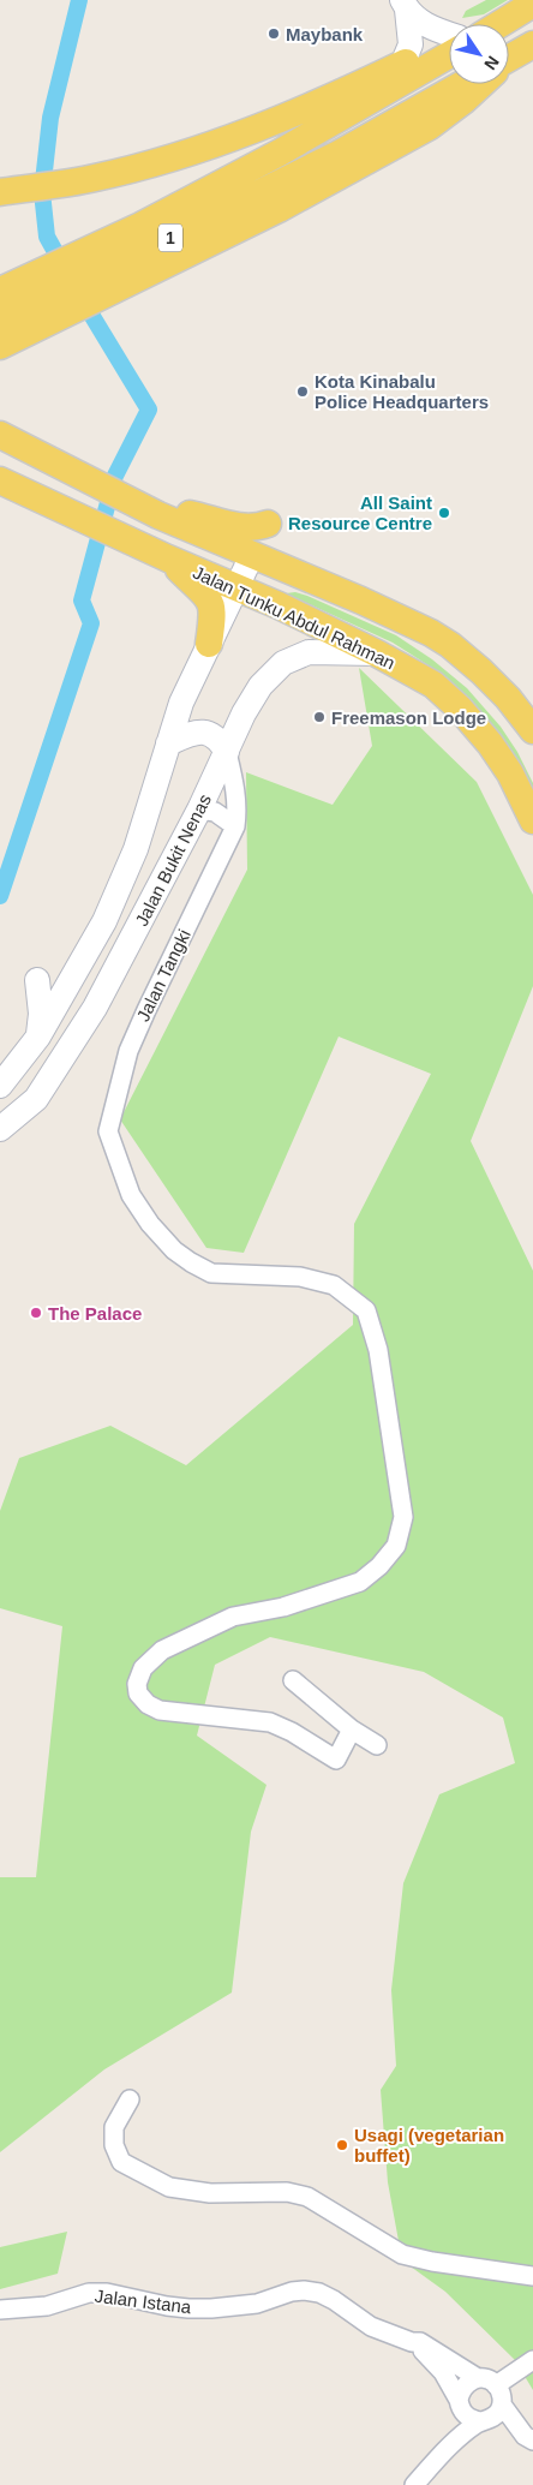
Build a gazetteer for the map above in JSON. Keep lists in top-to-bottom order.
{
  "streets": {
    "main road": ["1", "Jalan Tunku Abdul Rahman", "Jalan Bukit Nenas"],
    "street": ["Jalan Tangki", "Jalan Istana"]
  },
  "crossings": [
    ["Jalan Tunku Abdul Rahman", "Jalan Bukit Nenas"],
    ["Jalan Bukit Nenas", "Jalan Tangki"]
  ],
  "places": [
    "Maybank",
    "Kota Kinabalu Police Headquarters",
    "All Saint Resource Centre",
    "Freemason Lodge",
    "The Palace",
    "Usagi (vegetarian buffet)"
  ],
  "north": "bottom right"
}
